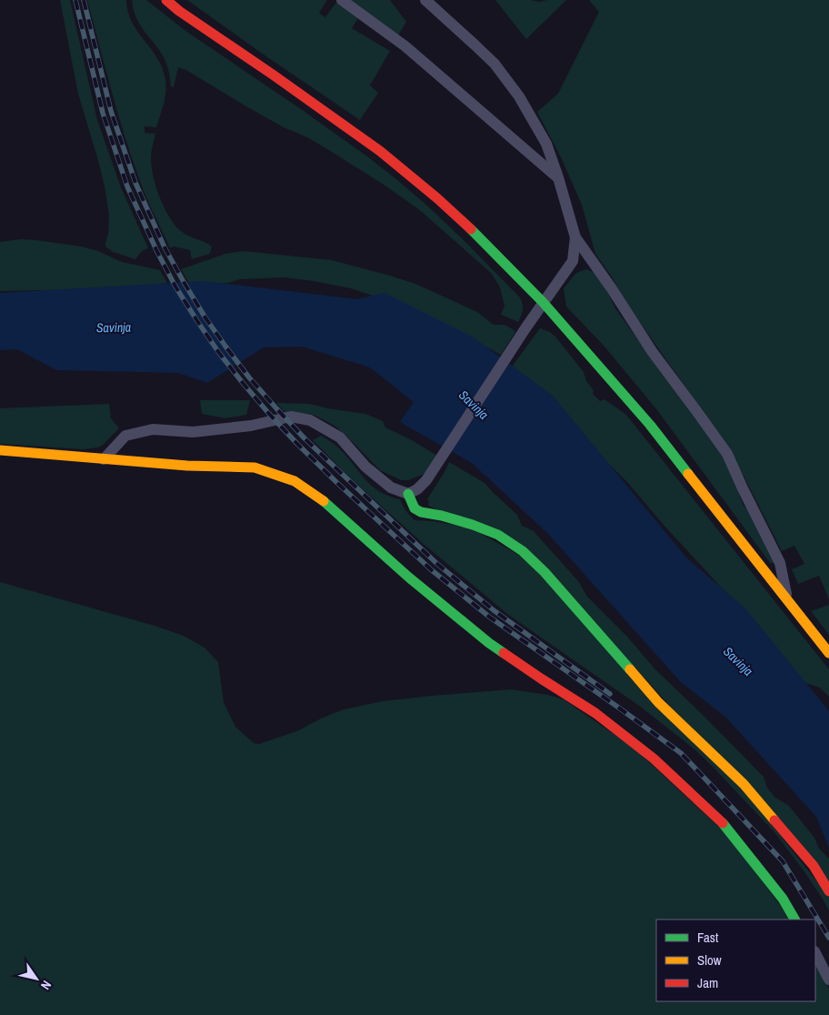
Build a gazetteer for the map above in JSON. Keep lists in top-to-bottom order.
{
  "water": ["Savinja"],
  "legend": ["Fast", "Slow", "Jam"],
  "north": "bottom right"
}
